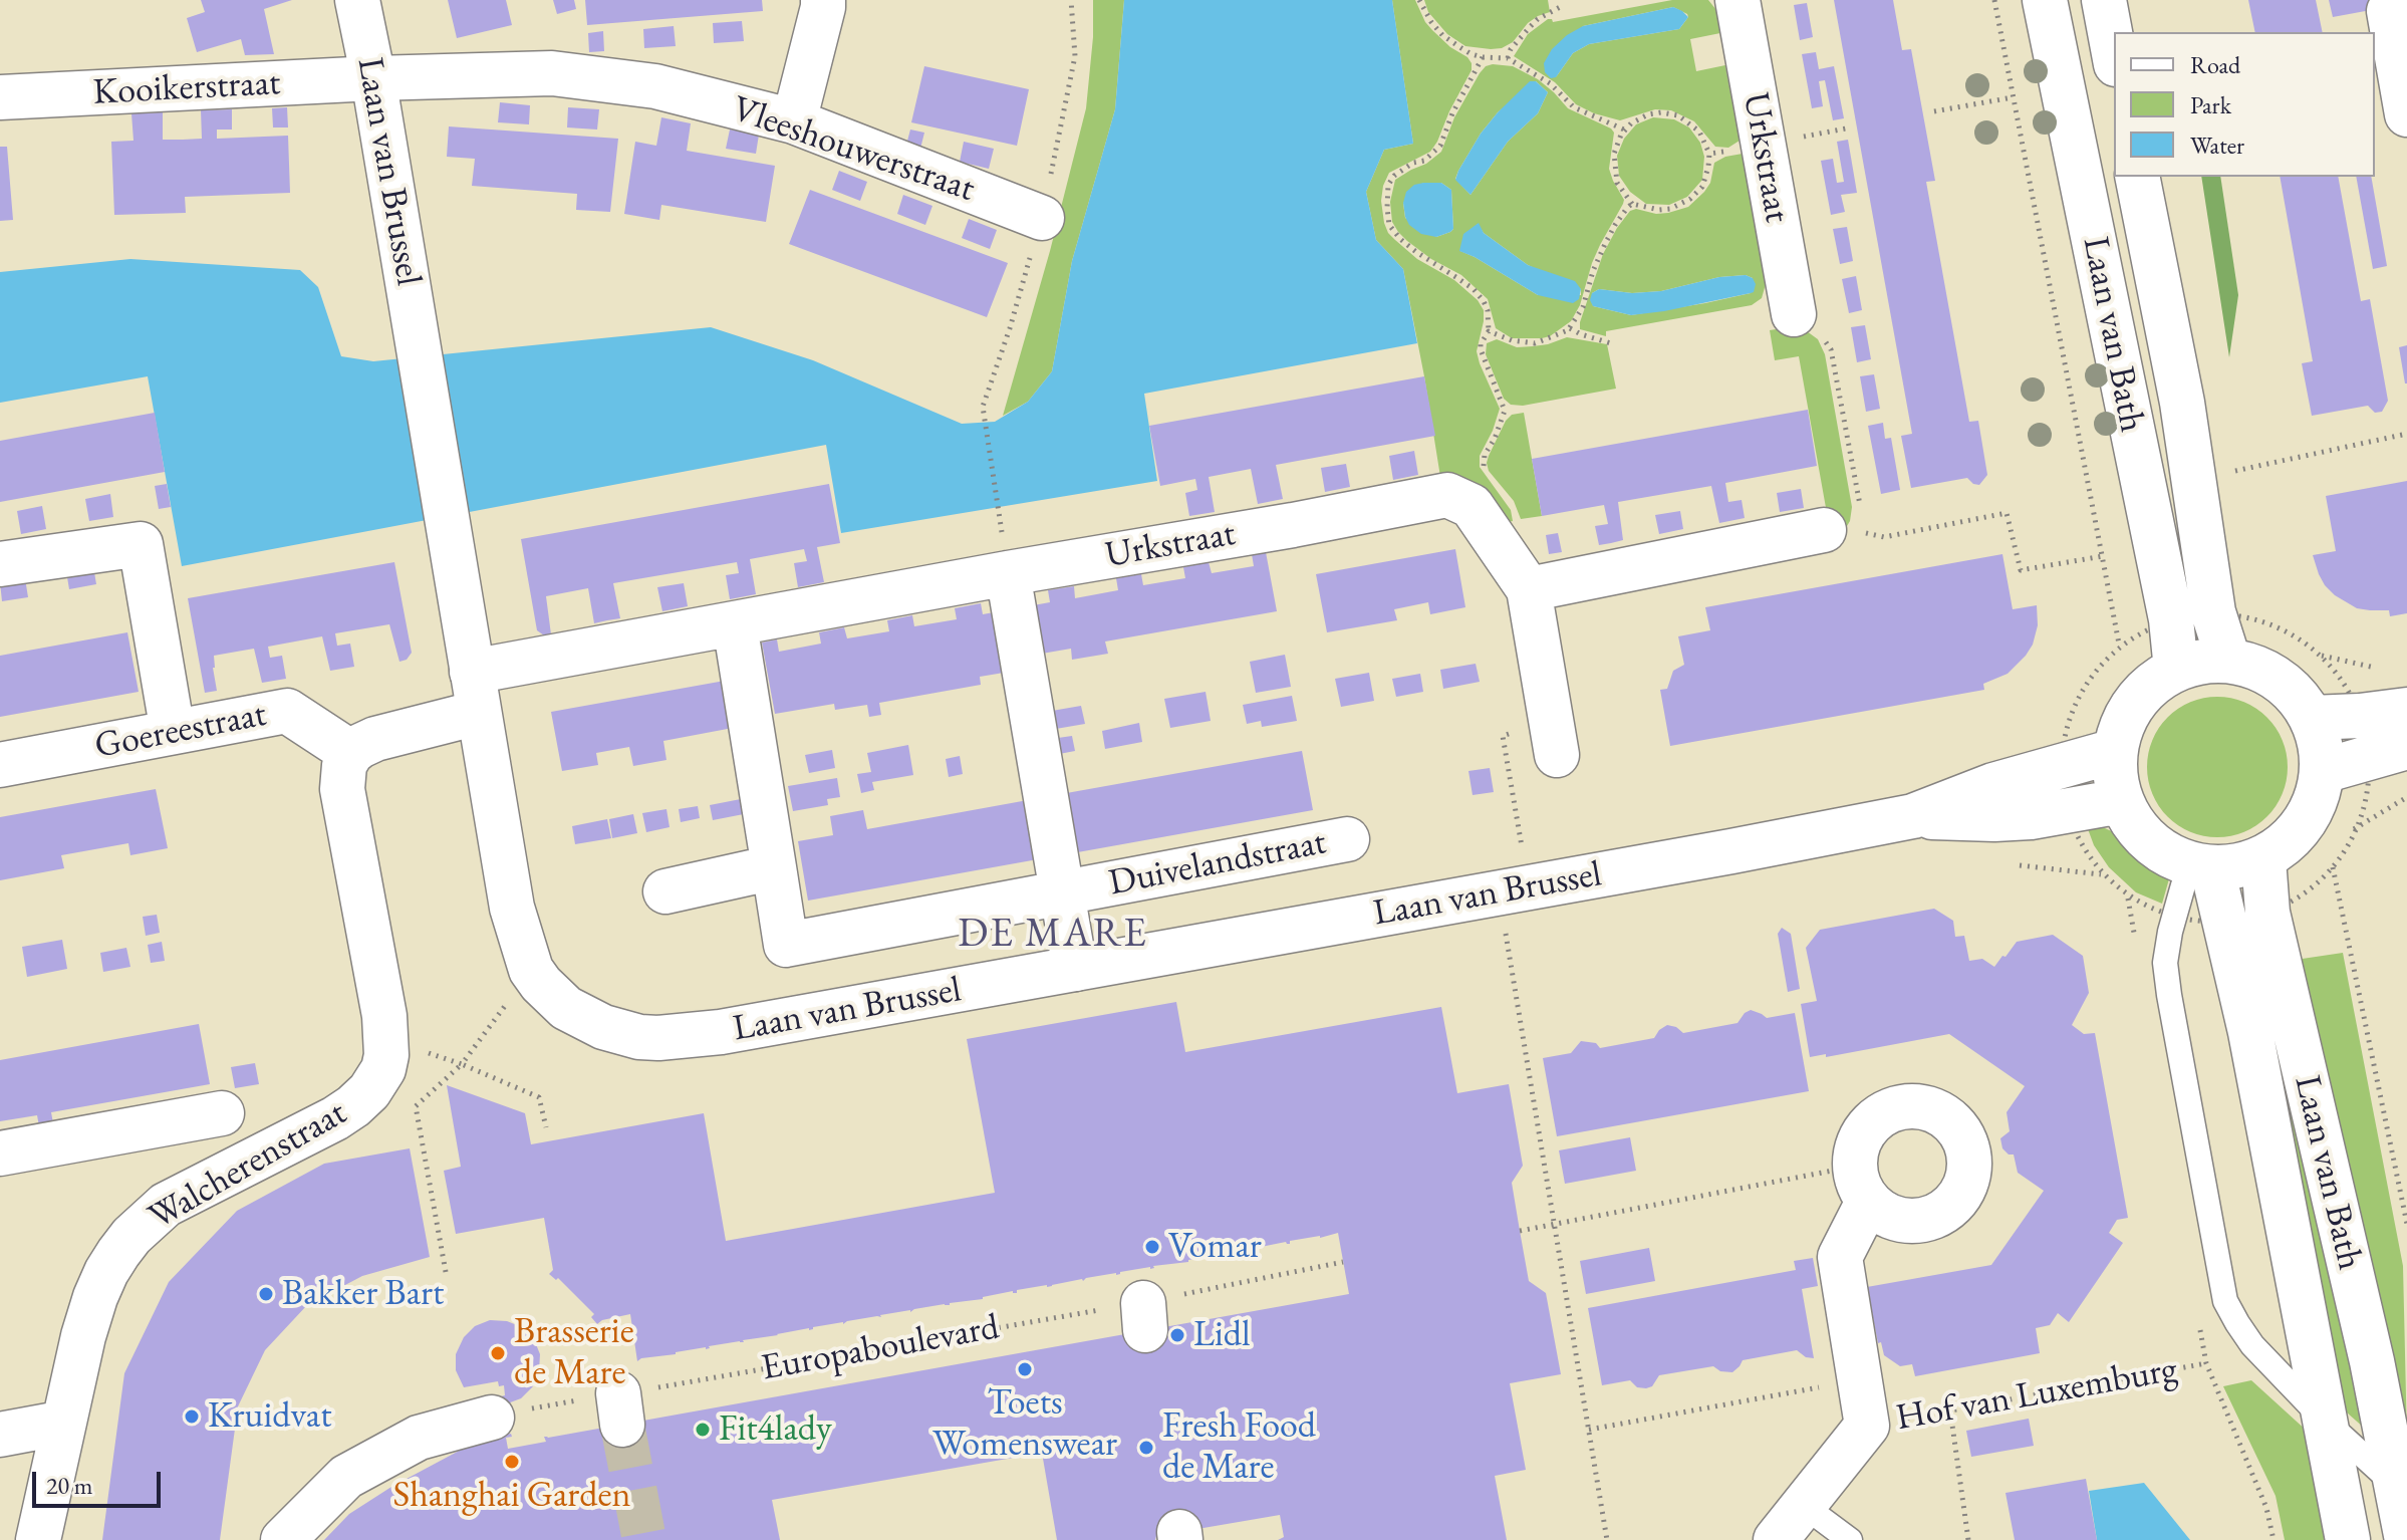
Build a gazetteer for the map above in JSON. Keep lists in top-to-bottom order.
{
  "streets": {
    "street": [
      "Kooikerstraat",
      "Vleeshouwerstraat",
      "Urkstraat",
      "Laan van Brussel",
      "Laan van Bath",
      "Goereestraat",
      "Duivelandstraat",
      "Walcherenstraat",
      "Hof van Luxemburg"
    ],
    "path": ["Europaboulevard"]
  },
  "crossings": [
    ["Kooikerstraat", "Vleeshouwerstraat"],
    ["Kooikerstraat", "Laan van Brussel"],
    ["Vleeshouwerstraat", "Laan van Brussel"],
    ["Urkstraat", "Laan van Brussel"],
    ["Urkstraat", "Duivelandstraat"],
    ["Laan van Brussel", "Laan van Bath"],
    ["Goereestraat", "Walcherenstraat"]
  ],
  "districts": ["DE MARE"],
  "places": [
    "Vomar",
    "Bakker Bart",
    "Lidl",
    "Brasserie de Mare",
    "Toets Womenswear",
    "Kruidvat",
    "Fit4lady",
    "Fresh Food de Mare",
    "Shanghai Garden"
  ],
  "legend": ["Road", "Park", "Water"],
  "scale_bar": "20 m"
}
